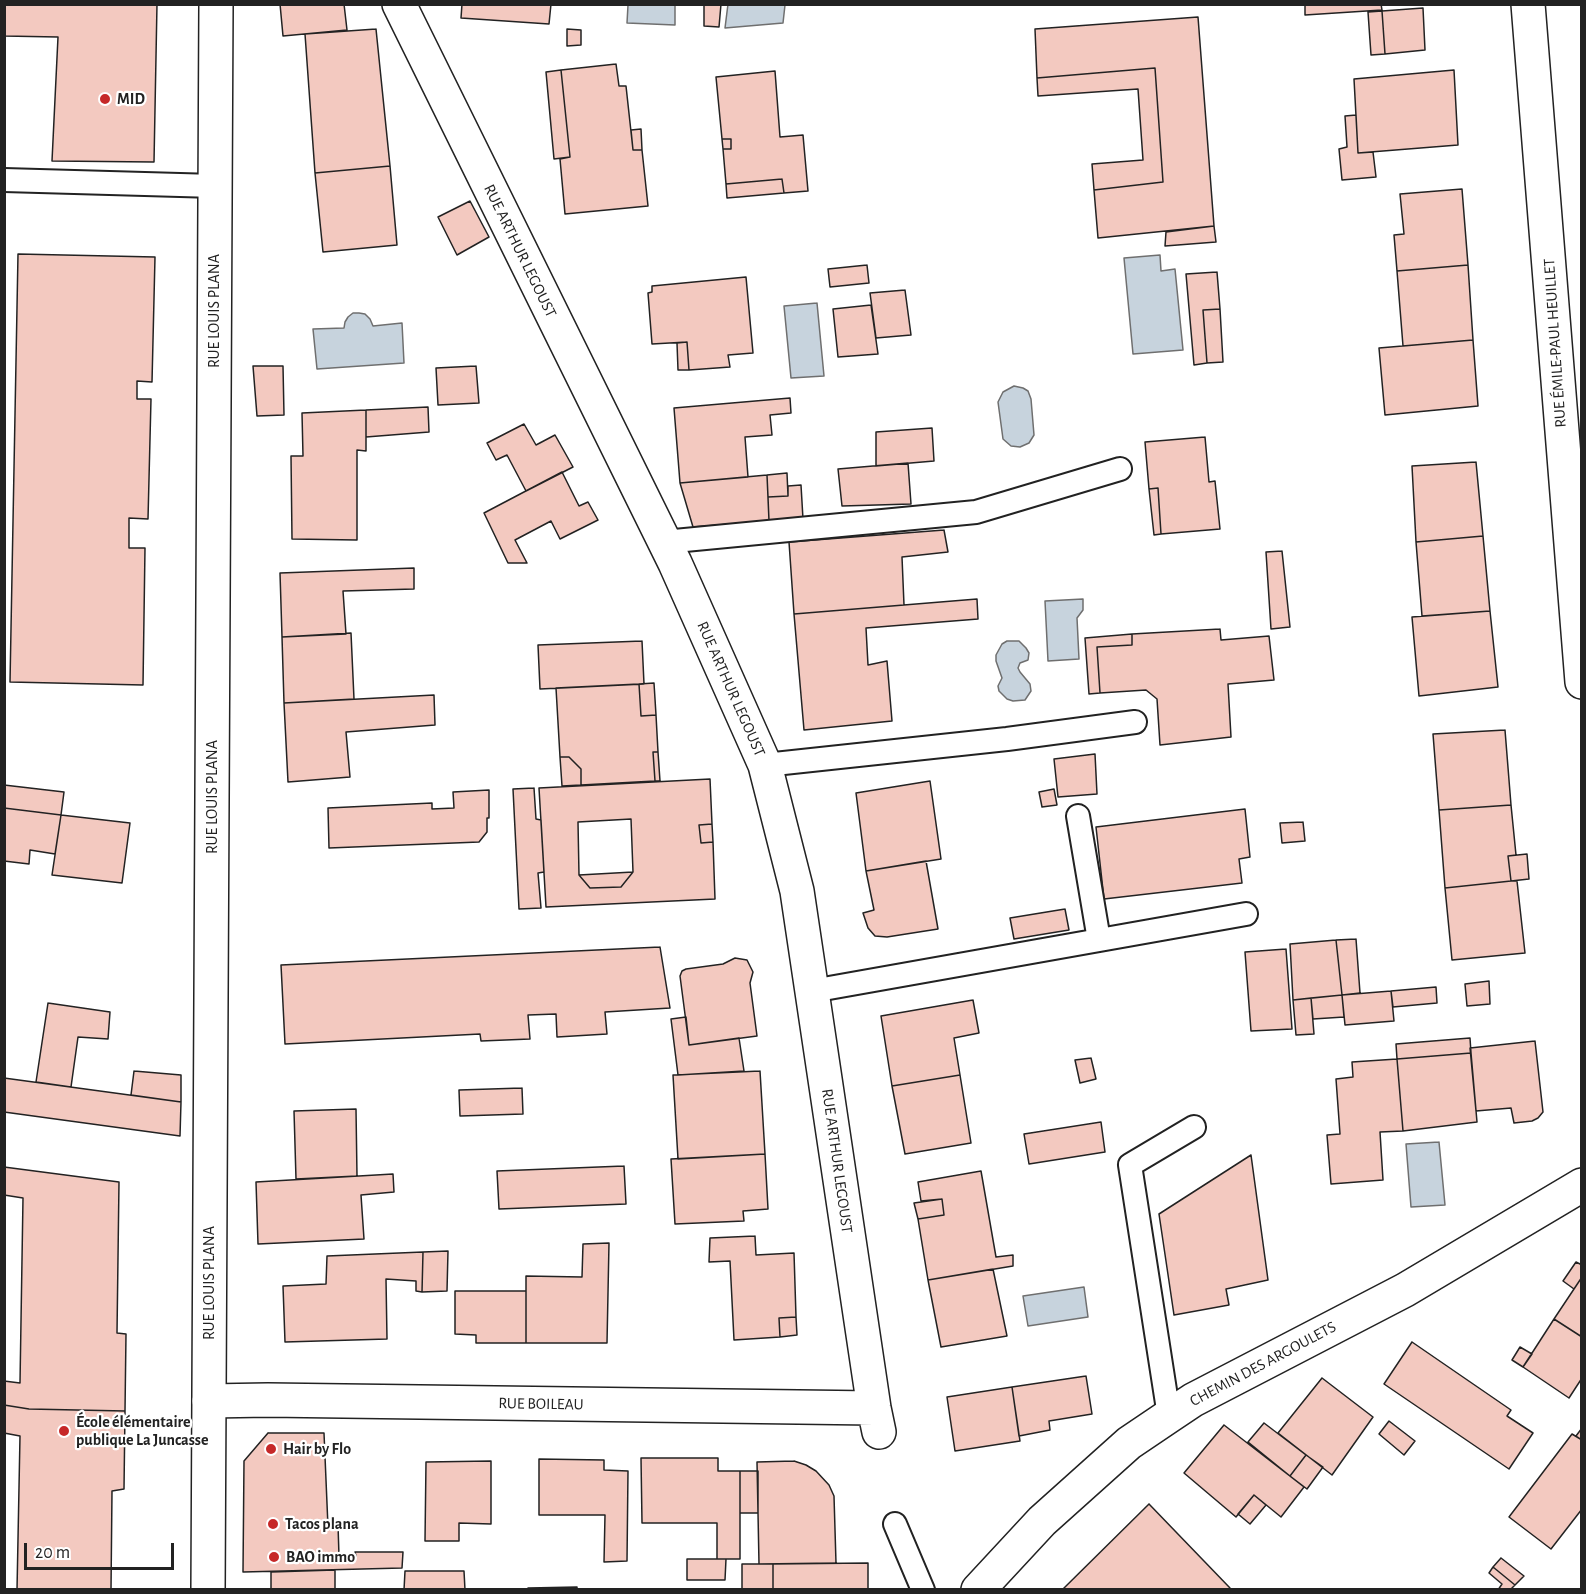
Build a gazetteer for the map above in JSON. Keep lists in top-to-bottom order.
{
  "streets": {
    "street": [
      "RUE ARTHUR LEGOUST",
      "RUE LOUIS PLANA",
      "RUE ÉMILE-PAUL HEUILLET",
      "CHEMIN DES ARGOULETS",
      "RUE BOILEAU"
    ]
  },
  "crossings": [
    ["RUE ARTHUR LEGOUST", "RUE BOILEAU"],
    ["RUE LOUIS PLANA", "RUE BOILEAU"]
  ],
  "places": [
    "MID",
    "École élémentaire publique La Juncasse",
    "Hair by Flo",
    "Tacos plana",
    "BAO immo"
  ],
  "scale_bar": "20 m"
}
